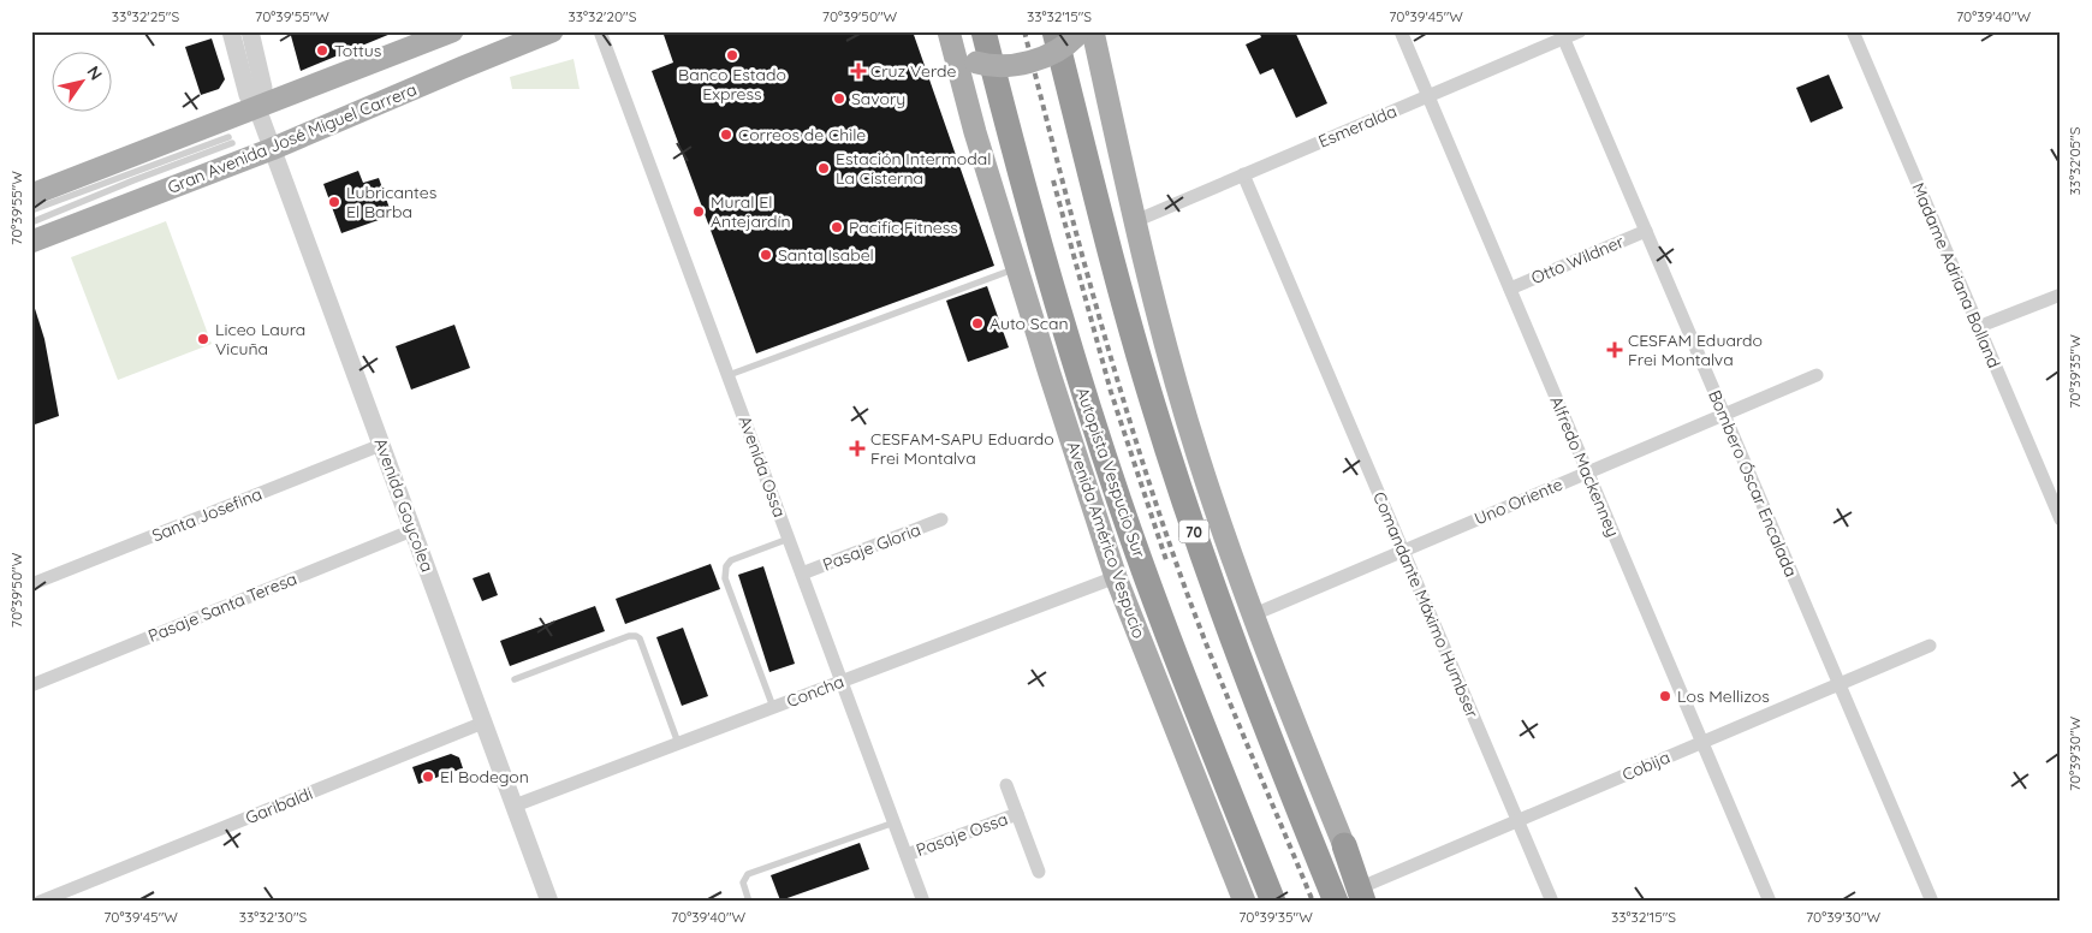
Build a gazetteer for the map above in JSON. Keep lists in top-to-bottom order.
{
  "streets": {
    "highway": ["Autopista Vespucio Sur", "70"],
    "main road": ["Gran Avenida José Miguel Carrera", "Avenida Américo Vespucio"],
    "street": [
      "Esmeralda",
      "Otto Wildner",
      "Madame Adriana Bolland",
      "Avenida Ossa",
      "Alfredo Mackenney",
      "Bombero Óscar Encalada",
      "Uno Oriente",
      "Avenida Goycolea",
      "Santa Josefina",
      "Pasaje Gloria",
      "Comandante Máximo Humbser",
      "Pasaje Santa Teresa",
      "Concha",
      "Cobija",
      "Garibaldi",
      "Pasaje Ossa"
    ]
  },
  "crossings": [
    ["Esmeralda", "Alfredo Mackenney"],
    ["Esmeralda", "Bombero Óscar Encalada"],
    ["Esmeralda", "Comandante Máximo Humbser"],
    ["Gran Avenida José Miguel Carrera", "Avenida Goycolea"],
    ["Otto Wildner", "Alfredo Mackenney"],
    ["Otto Wildner", "Bombero Óscar Encalada"],
    ["Avenida Ossa", "Pasaje Gloria"],
    ["Avenida Ossa", "Concha"],
    ["Avenida Ossa", "Pasaje Ossa"],
    ["Alfredo Mackenney", "Uno Oriente"],
    ["Alfredo Mackenney", "Cobija"],
    ["Bombero Óscar Encalada", "Uno Oriente"],
    ["Bombero Óscar Encalada", "Cobija"],
    ["Uno Oriente", "Comandante Máximo Humbser"],
    ["Avenida Goycolea", "Santa Josefina"],
    ["Avenida Goycolea", "Pasaje Santa Teresa"],
    ["Avenida Goycolea", "Concha"],
    ["Avenida Goycolea", "Garibaldi"],
    ["Avenida Américo Vespucio", "Concha"],
    ["Comandante Máximo Humbser", "Cobija"]
  ],
  "places": {
    "other": [
      "Tottus",
      "Banco Estado Express",
      "Savory",
      "Correos de Chile",
      "Estación Intermodal La Cisterna",
      "Lubricantes El Barba",
      "Mural El Antejardín",
      "Pacific Fitness",
      "Santa Isabel",
      "Auto Scan",
      "Liceo Laura Vicuña",
      "Los Mellizos",
      "El Bodegon"
    ],
    "health": ["Cruz Verde", "CESFAM Eduardo Frei Montalva", "CESFAM-SAPU Eduardo Frei Montalva"]
  },
  "north": "top right",
  "coordinates": [
    "33°32'25\"S",
    "70°39'55\"W",
    "33°32'20\"S",
    "70°39'50\"W",
    "33°32'15\"S",
    "70°39'45\"W",
    "70°39'40\"W",
    "33°32'05\"S",
    "70°39'35\"W",
    "70°39'30\"W",
    "33°32'30\"S"
  ]
}
